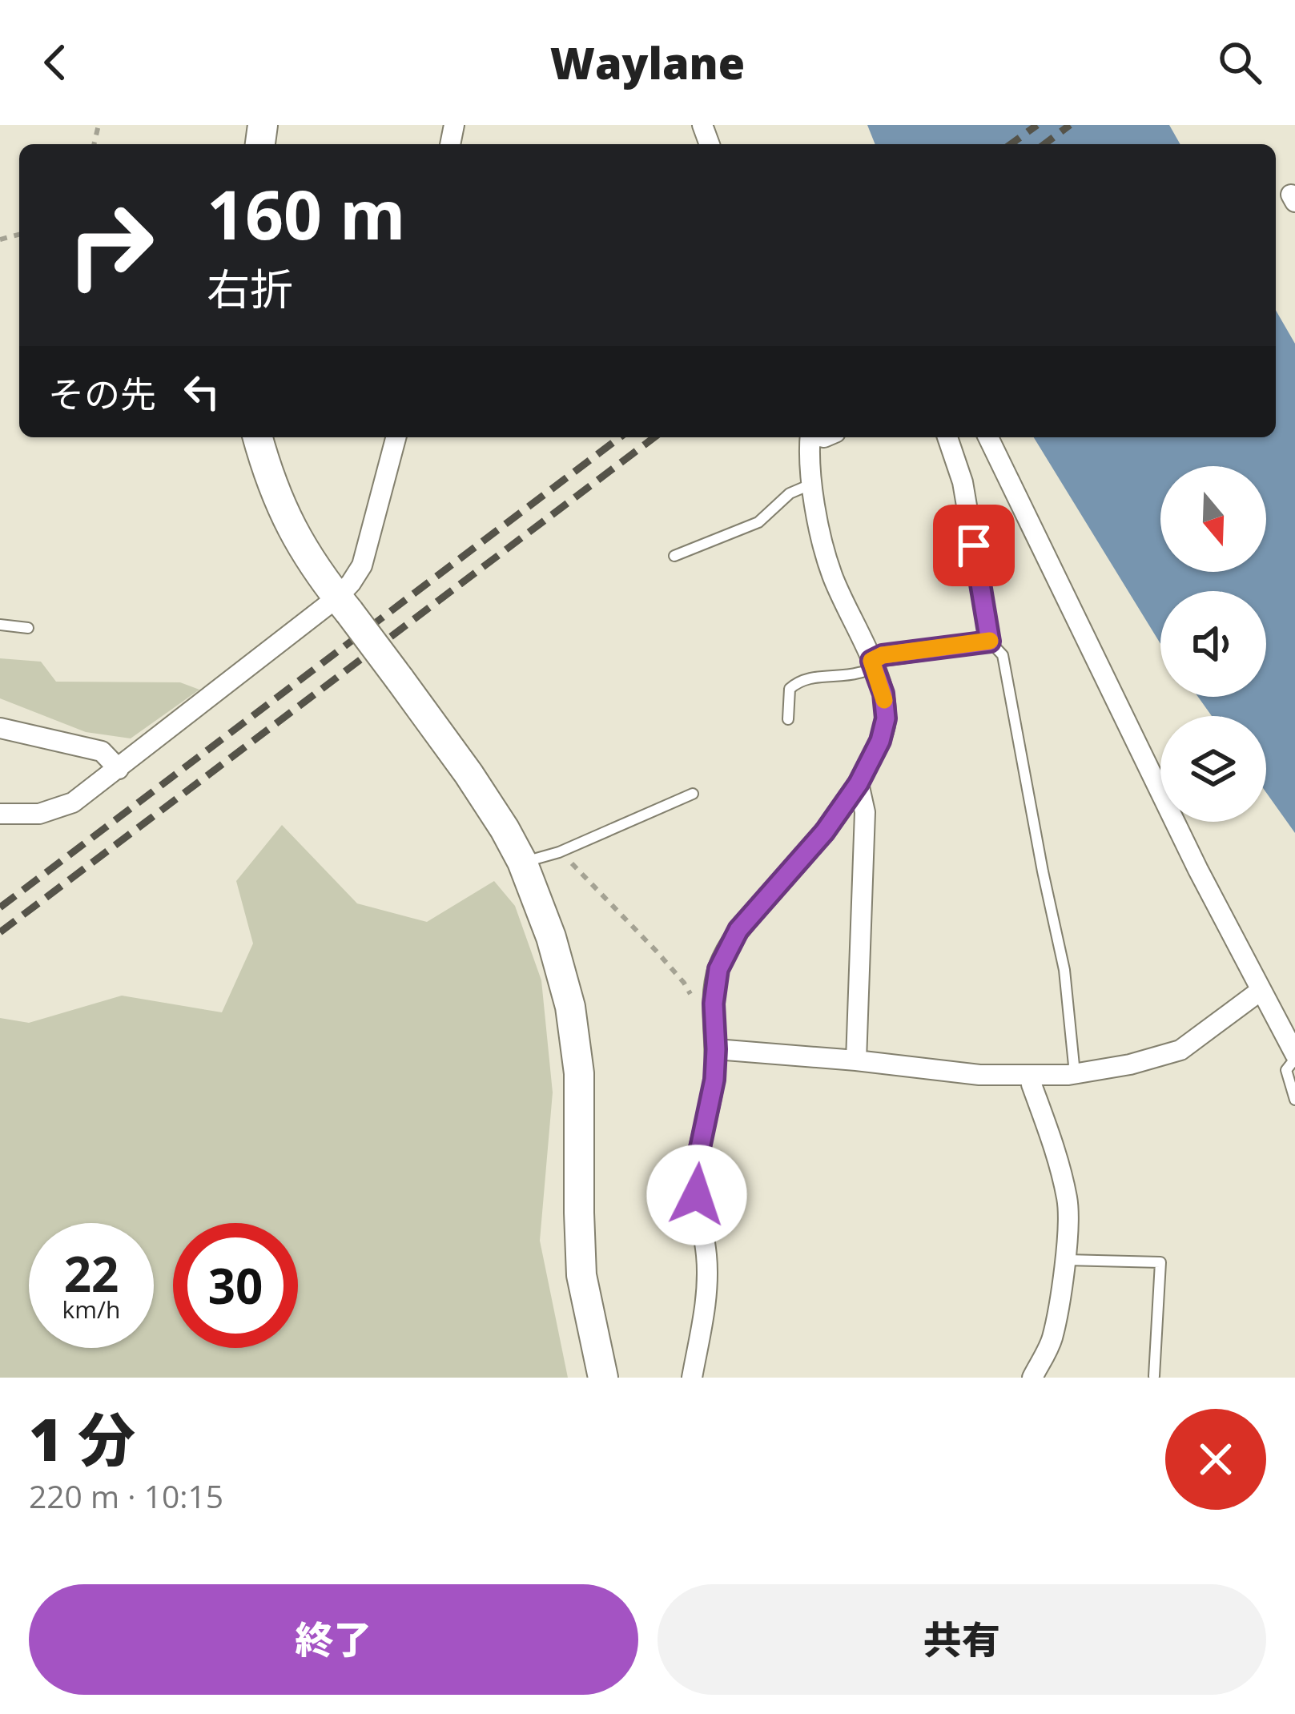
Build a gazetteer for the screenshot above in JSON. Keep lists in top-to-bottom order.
{
  "north": "bottom",
  "page": {
    "header": "Waylane",
    "turn": ["160 m", "右折"],
    "then": "その先",
    "speed": "22 km/h",
    "limit": "30",
    "heading": ["1 分", "220 m · 10:15"],
    "buttons": ["終了", "共有"]
  }
}
